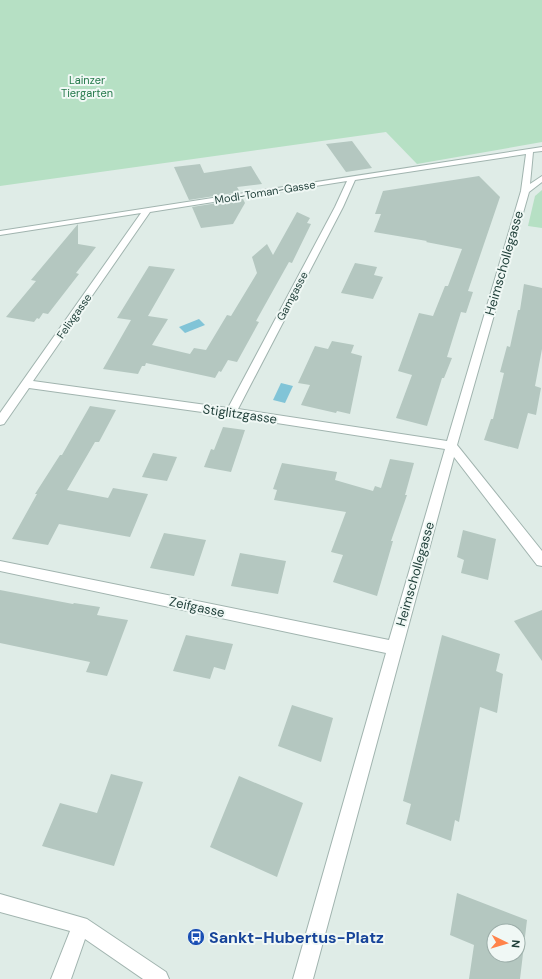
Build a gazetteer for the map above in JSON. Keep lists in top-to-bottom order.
{
  "streets": {
    "street": [
      "Modl-Toman-Gasse",
      "Heimschollegasse",
      "Gamgasse",
      "Felixgasse",
      "Stiglitzgasse",
      "Zeifgasse"
    ]
  },
  "crossings": [
    ["Modl-Toman-Gasse", "Heimschollegasse"],
    ["Modl-Toman-Gasse", "Gamgasse"],
    ["Modl-Toman-Gasse", "Felixgasse"],
    ["Heimschollegasse", "Stiglitzgasse"],
    ["Heimschollegasse", "Zeifgasse"],
    ["Gamgasse", "Stiglitzgasse"],
    ["Felixgasse", "Stiglitzgasse"]
  ],
  "parks": ["Lainzer Tiergarten"],
  "places": {
    "bus stop": ["Sankt-Hubertus-Platz"]
  },
  "north": "right"
}
